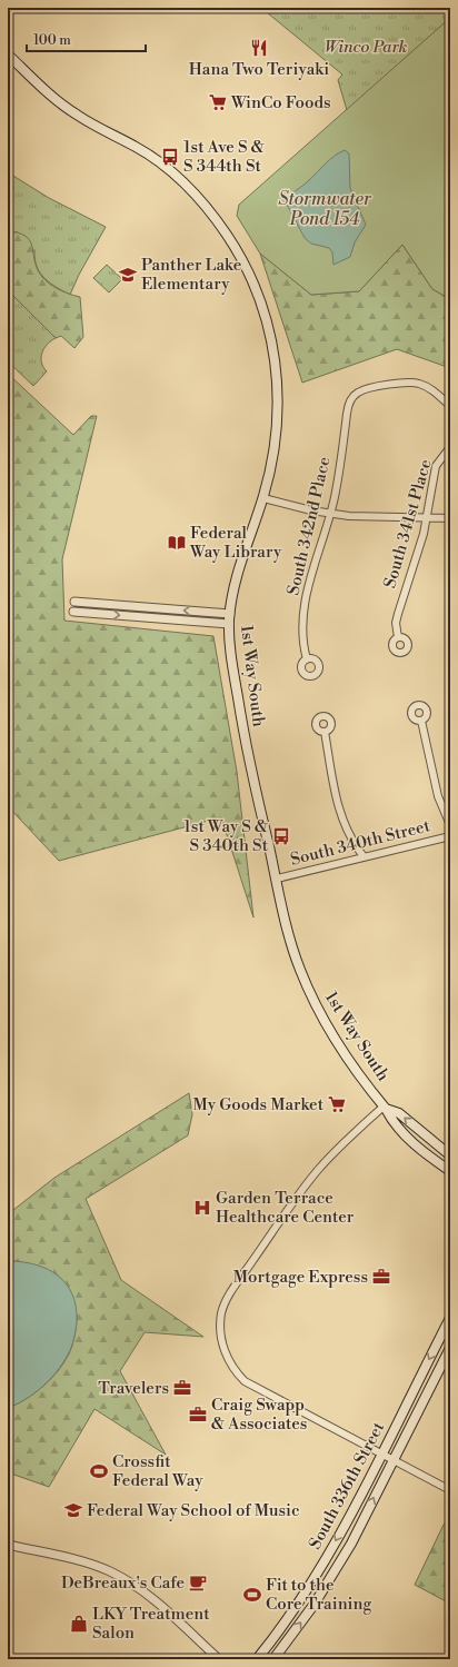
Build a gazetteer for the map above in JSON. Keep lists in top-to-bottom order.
{
  "streets": {
    "main road": ["1st Way South", "South 336th Street"],
    "street": ["South 341st Place", "South 342nd Place", "South 340th Street"]
  },
  "crossings": [
    ["1st Way South", "South 340th Street"]
  ],
  "water": ["Stormwater Pond 154"],
  "parks": ["Winco Park"],
  "places": {
    "restaurant": ["Hana Two Teriyaki"],
    "supermarket": ["WinCo Foods", "My Goods Market"],
    "bus stop": ["1st Ave S & S 344th St", "1st Way S & S 340th St"],
    "school or university": ["Panther Lake Elementary", "Federal Way School of Music"],
    "library": ["Federal Way Library"],
    "hospital": ["Garden Terrace Healthcare Center"],
    "office": ["Mortgage Express", "Travelers", "Craig Swapp & Associates"],
    "sports": ["Crossfit Federal Way", "Fit to the Core Training"],
    "cafe": ["DeBreaux's Cafe"],
    "shop": ["LKY Treatment Salon"]
  },
  "scale_bar": "100 m"
}
